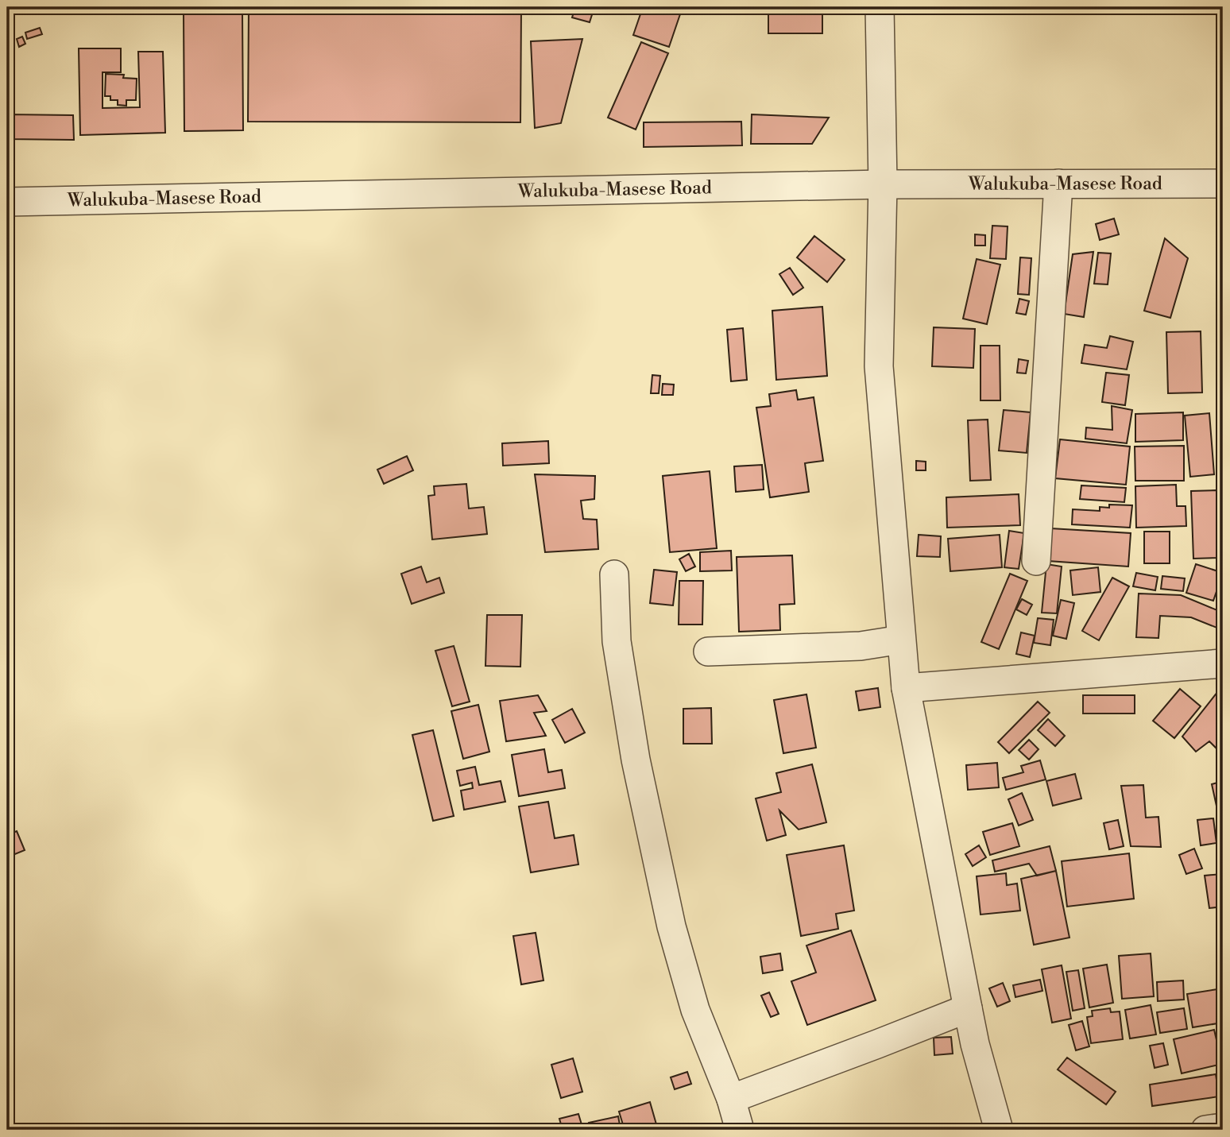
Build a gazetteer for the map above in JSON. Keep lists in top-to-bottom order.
{
  "streets": {
    "street": ["Walukuba-Masese Road"]
  }
}
